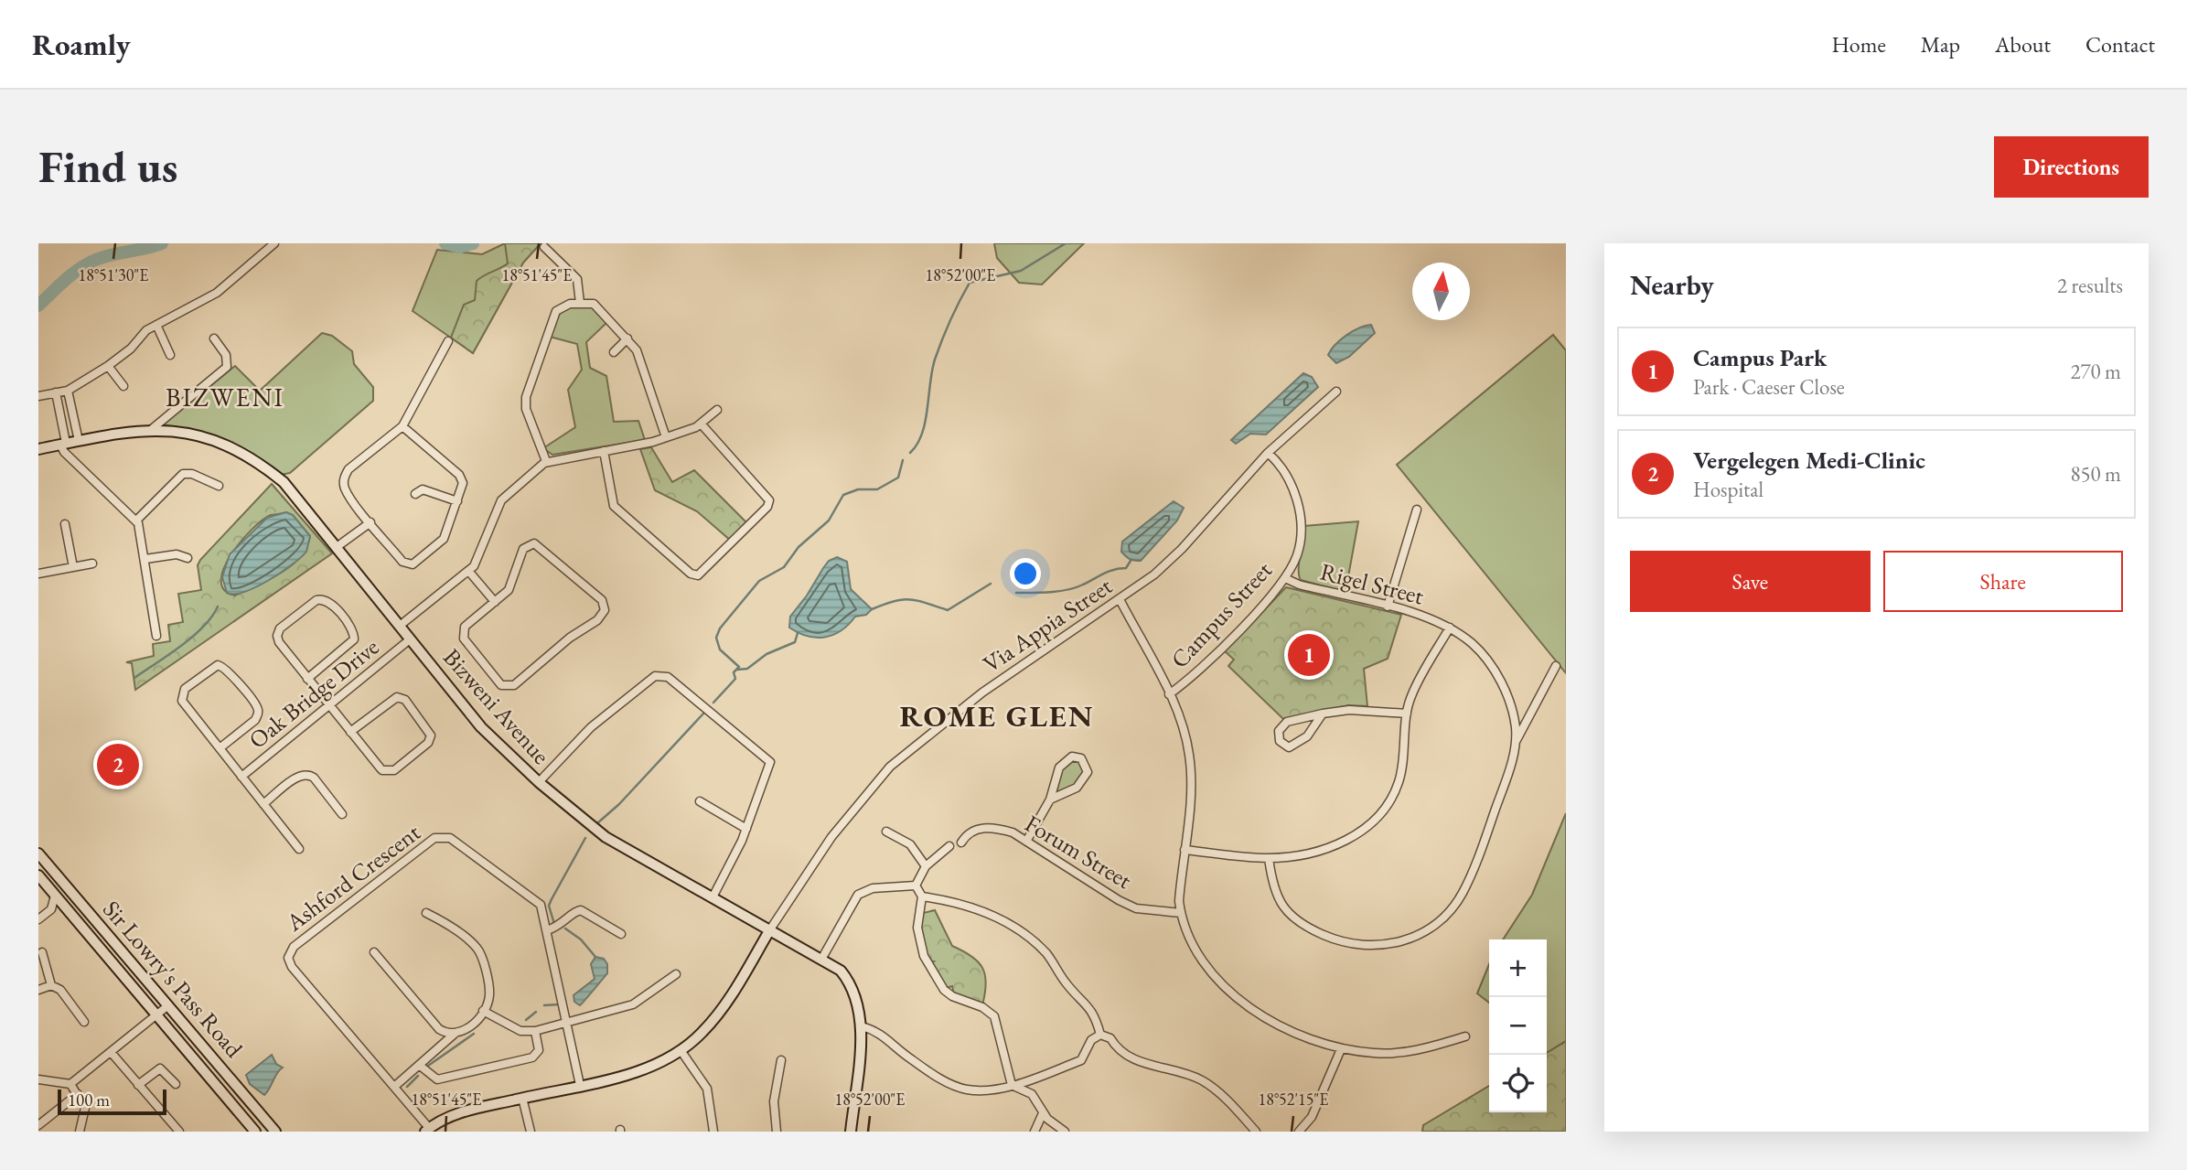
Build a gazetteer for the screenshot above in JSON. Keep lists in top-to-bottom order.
{
  "streets": {
    "street": [
      "Rigel Street",
      "Campus Street",
      "Via Appia Street",
      "Oak Bridge Drive",
      "Bizweni Avenue",
      "Forum Street",
      "Ashford Crescent",
      "Sir Lowry's Pass Road"
    ]
  },
  "crossings": [
    ["Rigel Street", "Campus Street"],
    ["Campus Street", "Via Appia Street"],
    ["Via Appia Street", "Bizweni Avenue"],
    ["Oak Bridge Drive", "Bizweni Avenue"]
  ],
  "districts": ["BIZWENI", "ROME GLEN"],
  "scale_bar": "100 m",
  "north": "top",
  "page": {
    "header": "Roamly",
    "nav": [
      "Home",
      "Map",
      "About",
      "Contact"
    ],
    "buttons": [
      "Directions",
      ["Save", "Share"]
    ],
    "title": "Find us",
    "heading": ["Nearby", "2 results"],
    "list": [
      {
        "mark": "1",
        "name": "Campus Park",
        "note": "Park · Caeser Close",
        "value": "270 m"
      },
      {
        "mark": "2",
        "name": "Vergelegen Medi-Clinic",
        "note": "Hospital",
        "value": "850 m"
      }
    ],
    "pins": ["1", "2"],
    "map_buttons": ["+", "−"],
    "scale": "100 m"
  },
  "coordinates": [
    "18°51'30\"E",
    "18°51'45\"E",
    "18°52'00\"E",
    "18°52'15\"E"
  ]
}
